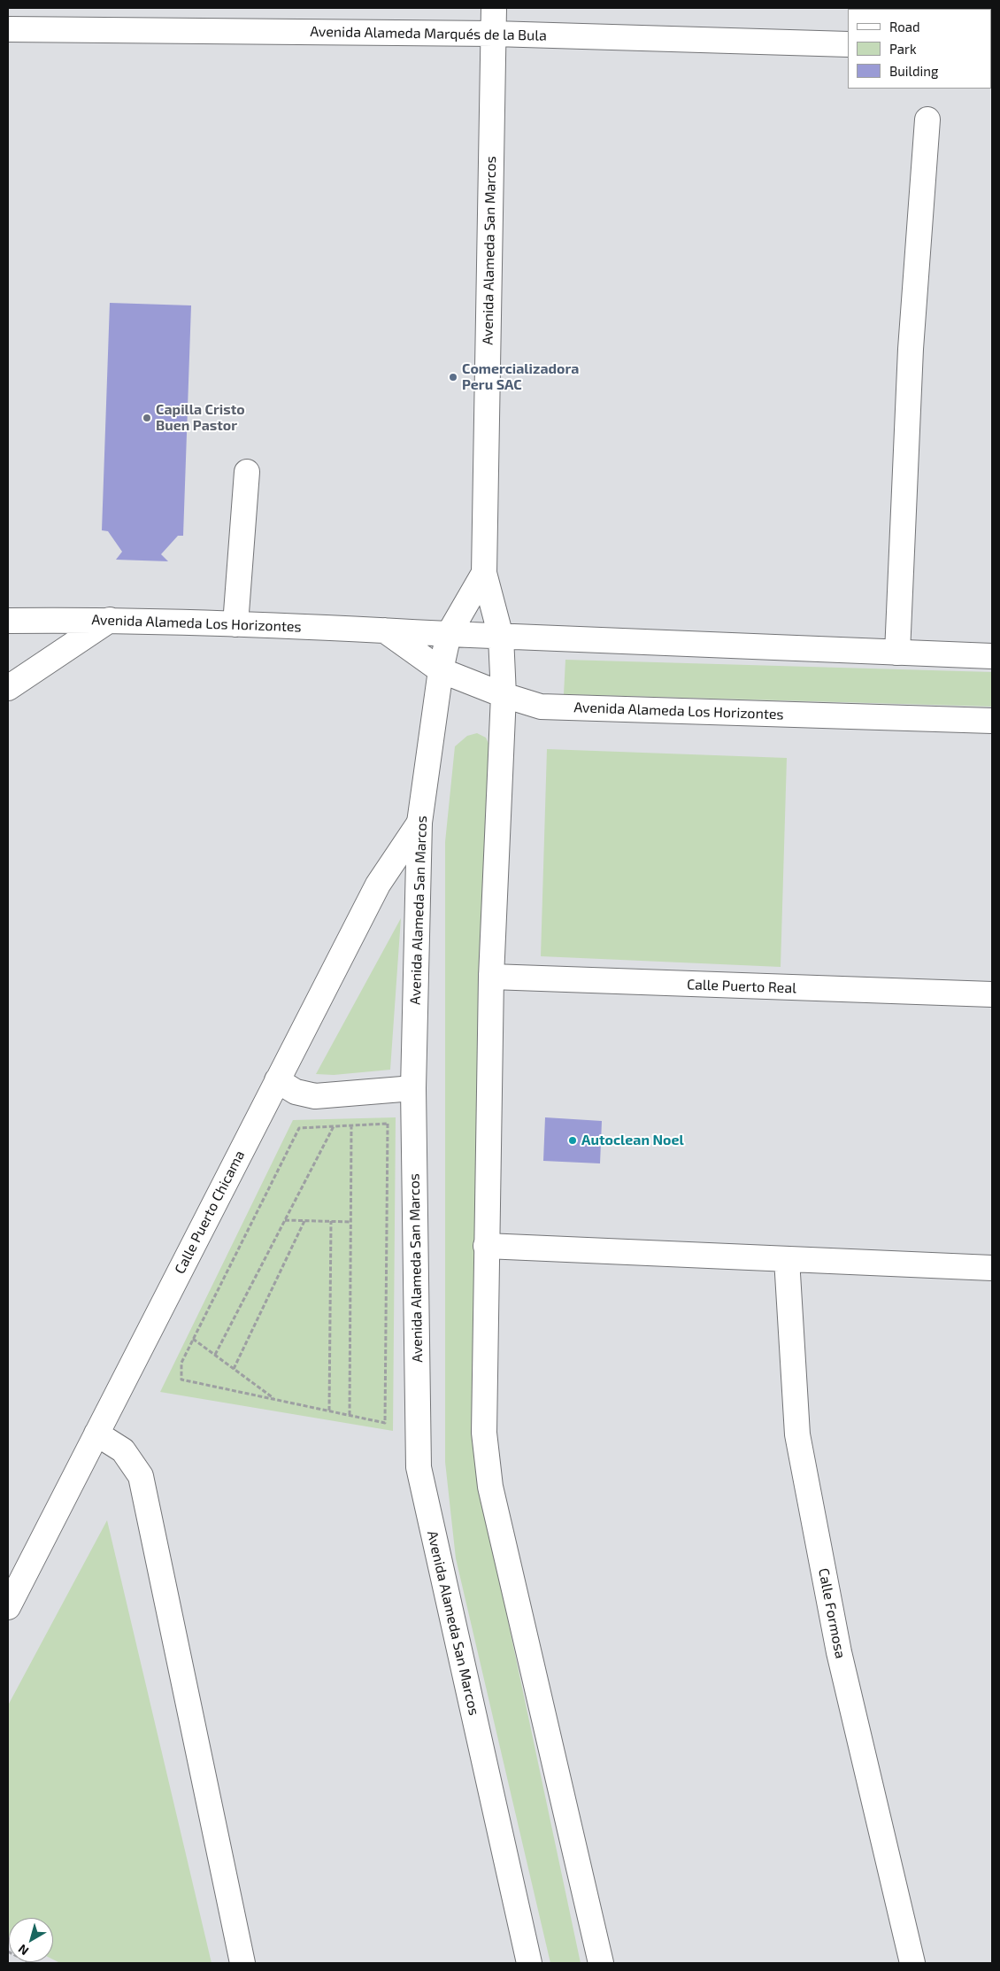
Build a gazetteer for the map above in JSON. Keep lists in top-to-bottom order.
{
  "streets": {
    "street": [
      "Avenida Alameda Marqués de la Bula",
      "Avenida Alameda San Marcos",
      "Avenida Alameda Los Horizontes",
      "Calle Puerto Real",
      "Calle Puerto Chicama",
      "Calle Formosa"
    ]
  },
  "crossings": [
    ["Avenida Alameda Marqués de la Bula", "Avenida Alameda San Marcos"],
    ["Avenida Alameda San Marcos", "Avenida Alameda Los Horizontes"],
    ["Avenida Alameda San Marcos", "Calle Puerto Real"],
    ["Avenida Alameda San Marcos", "Calle Puerto Chicama"]
  ],
  "places": ["Comercializadora Peru SAC", "Capilla Cristo Buen Pastor", "Autoclean Noel"],
  "legend": ["Road", "Park", "Building"],
  "north": "bottom left"
}
